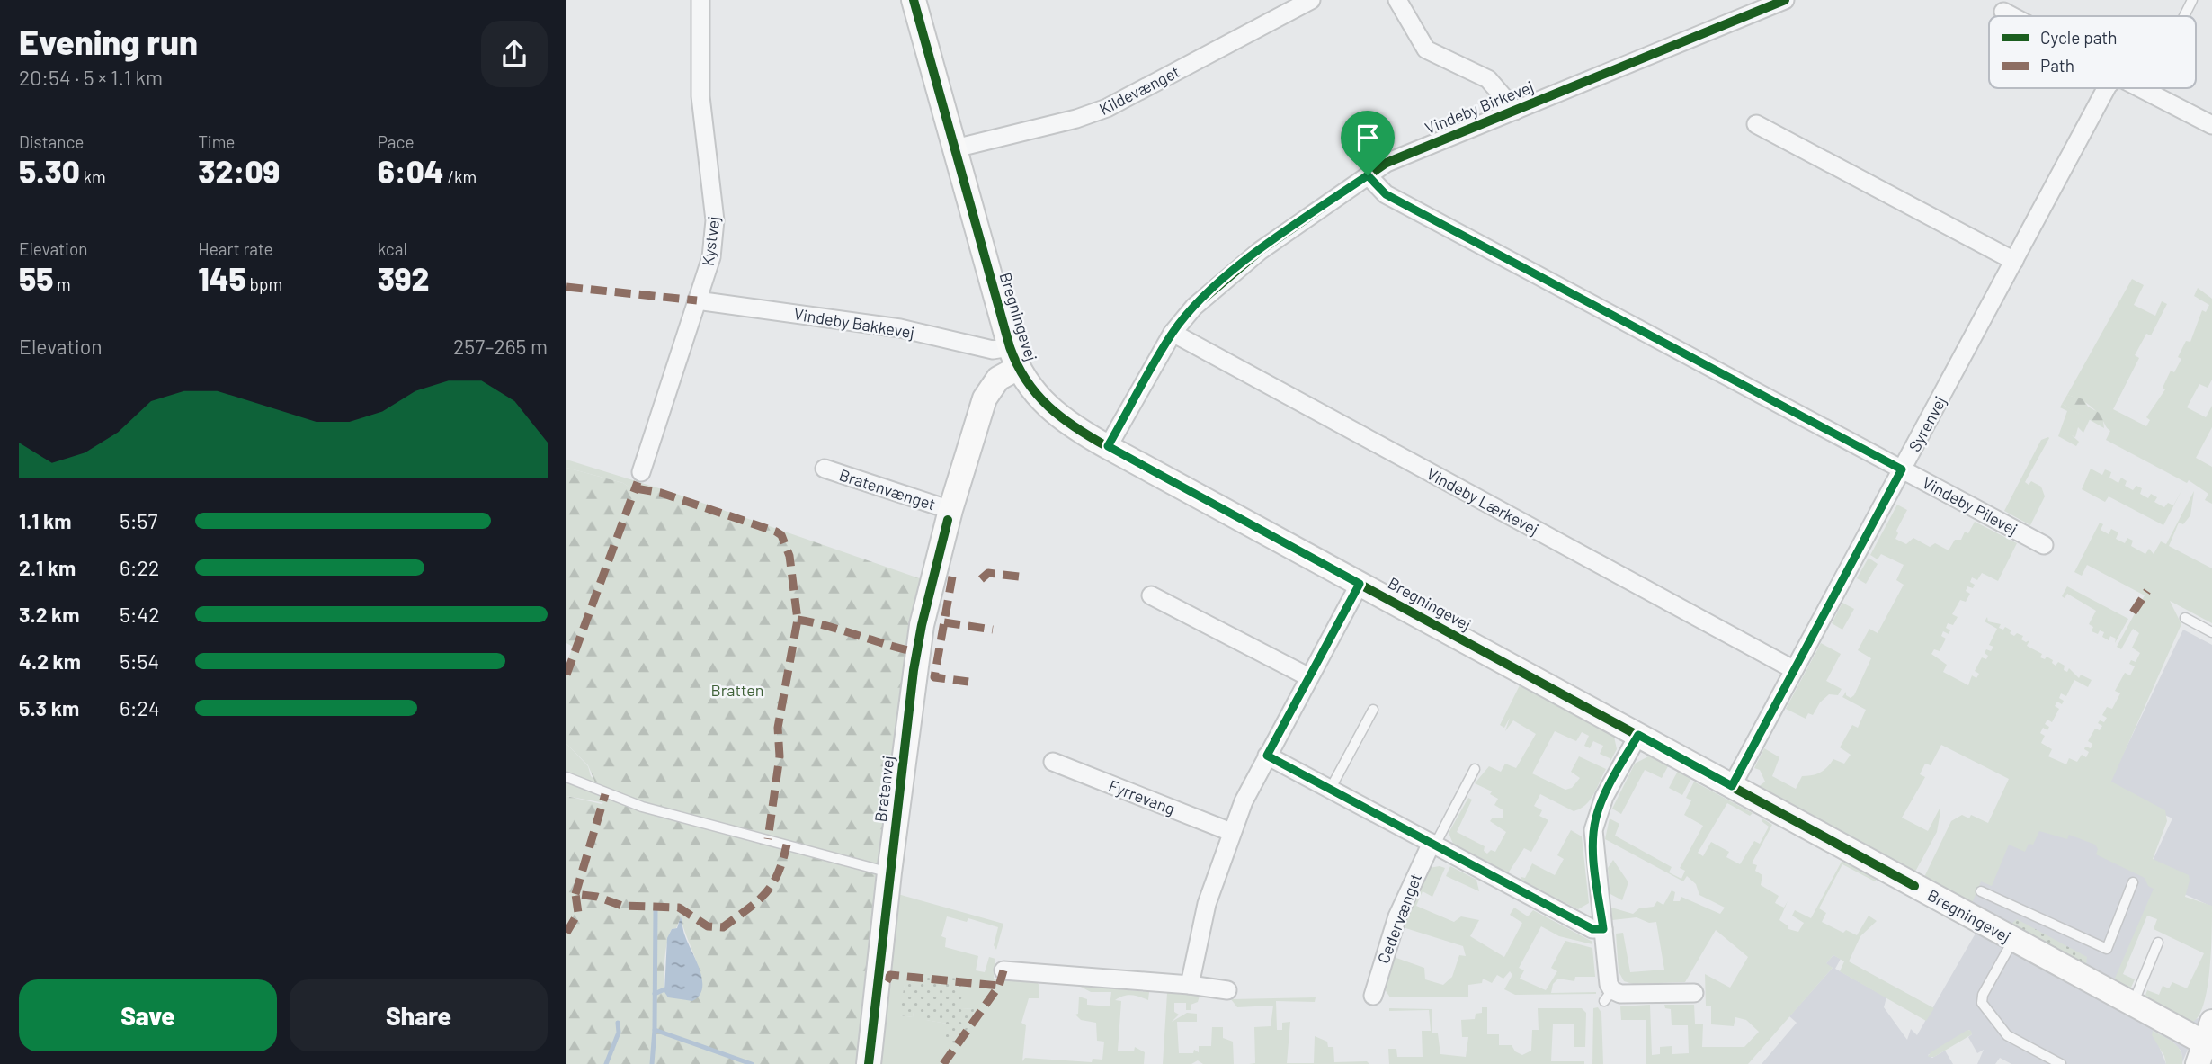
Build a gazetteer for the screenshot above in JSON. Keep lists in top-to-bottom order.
{
  "streets": {
    "street": [
      "Kildevænget",
      "Vindeby Birkevej",
      "Kystvej",
      "Bregningevej",
      "Vindeby Bakkevej",
      "Syrenvej",
      "Bratenvænget",
      "Vindeby Lærkevej",
      "Vindeby Pilevej",
      "Bratenvej",
      "Fyrrevang",
      "Cedervænget"
    ]
  },
  "crossings": [
    ["Kildevænget", "Bregningevej"],
    ["Vindeby Birkevej", "Bregningevej"],
    ["Vindeby Birkevej", "Vindeby Lærkevej"],
    ["Vindeby Birkevej", "Vindeby Pilevej"],
    ["Kystvej", "Vindeby Bakkevej"],
    ["Bregningevej", "Vindeby Bakkevej"],
    ["Bregningevej", "Syrenvej"],
    ["Bregningevej", "Bratenvej"],
    ["Vindeby Bakkevej", "Bratenvej"],
    ["Syrenvej", "Vindeby Lærkevej"],
    ["Syrenvej", "Vindeby Pilevej"],
    ["Bratenvænget", "Bratenvej"]
  ],
  "parks": ["Bratten"],
  "legend": ["Cycle path", "Path"],
  "page": {
    "heading": ["Evening run", "20:54 · 5 × 1.1 km"],
    "stats": [
      ["Distance", "5.30 km"],
      ["Time", "32:09"],
      ["Pace", "6:04 /km"],
      ["Elevation", "55 m"],
      ["Heart rate", "145 bpm"],
      ["kcal", "392"]
    ],
    "chart": ["Elevation", "257–265 m"],
    "list": [
      {
        "name": "1.1 km",
        "note": "5:57"
      },
      {
        "name": "2.1 km",
        "note": "6:22"
      },
      {
        "name": "3.2 km",
        "note": "5:42"
      },
      {
        "name": "4.2 km",
        "note": "5:54"
      },
      {
        "name": "5.3 km",
        "note": "6:24"
      }
    ],
    "buttons": ["Save", "Share"]
  }
}
